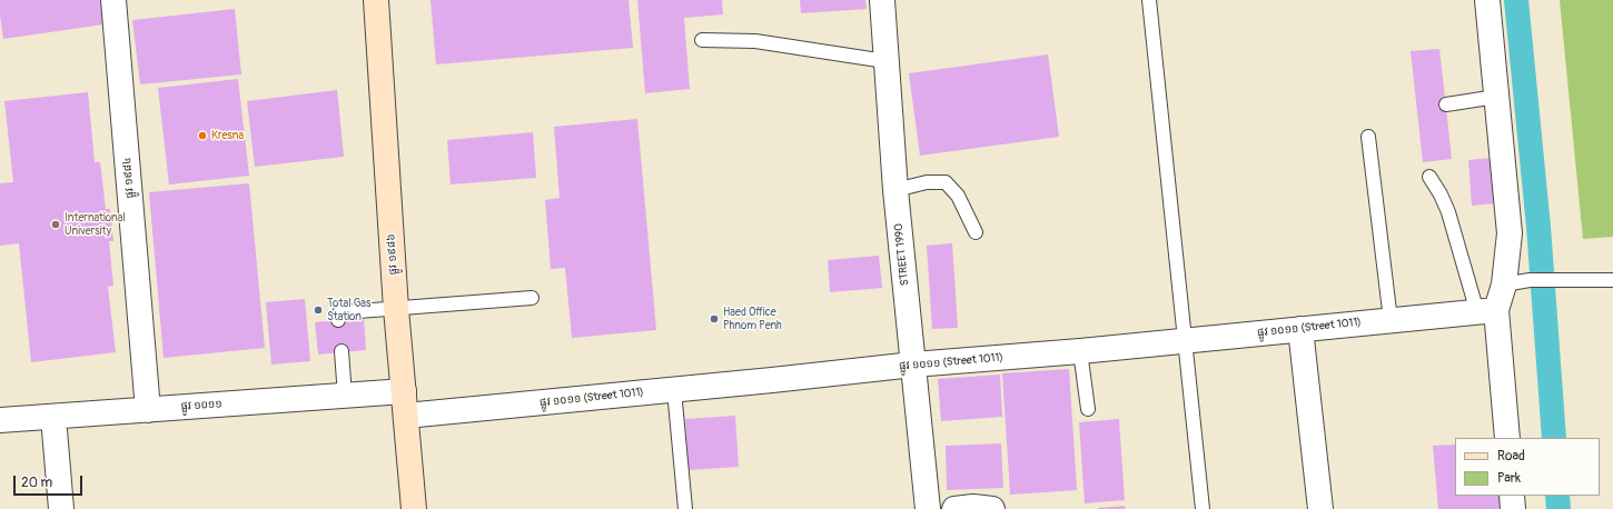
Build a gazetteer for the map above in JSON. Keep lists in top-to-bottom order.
{
  "streets": {
    "main road": ["ផ្លូវ ១៩៨៦"],
    "street": [
      "ផ្លូវ ១៩៨៤",
      "STREET 1990",
      "ផ្លូវ ១០១១ (Street 1011)",
      "ផ្លូវ ១០១១"
    ]
  },
  "crossings": [
    ["ផ្លូវ ១៩៨៤", "ផ្លូវ ១០១១"],
    ["ផ្លូវ ១៩៨៦", "ផ្លូវ ១០១១ (Street 1011)"],
    ["ផ្លូវ ១៩៨៦", "ផ្លូវ ១០១១"],
    ["STREET 1990", "ផ្លូវ ១០១១ (Street 1011)"]
  ],
  "places": [
    "Kresna",
    "International University",
    "Total Gas Station",
    "Haed Office Phnom Penh"
  ],
  "legend": ["Road", "Park"],
  "scale_bar": "20 m"
}
